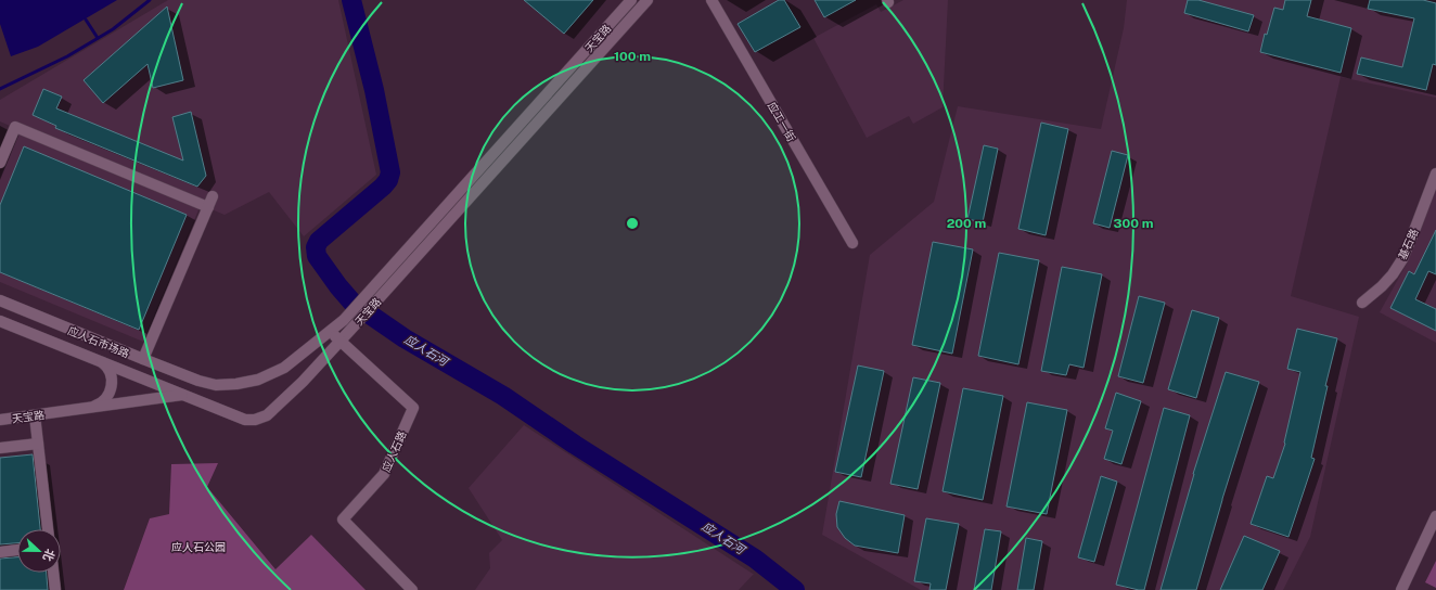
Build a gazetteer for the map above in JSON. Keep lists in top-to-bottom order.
{
  "streets": {
    "street": [
      "天宝路",
      "应工一街",
      "基石路",
      "应人石市场路",
      "应人石路"
    ]
  },
  "crossings": [
    ["天宝路", "应人石市场路"],
    ["天宝路", "应人石路"]
  ],
  "water": ["应人石河"],
  "parks": ["应人石公园"],
  "north": "right",
  "rings": ["100 m", "200 m", "300 m"]
}
